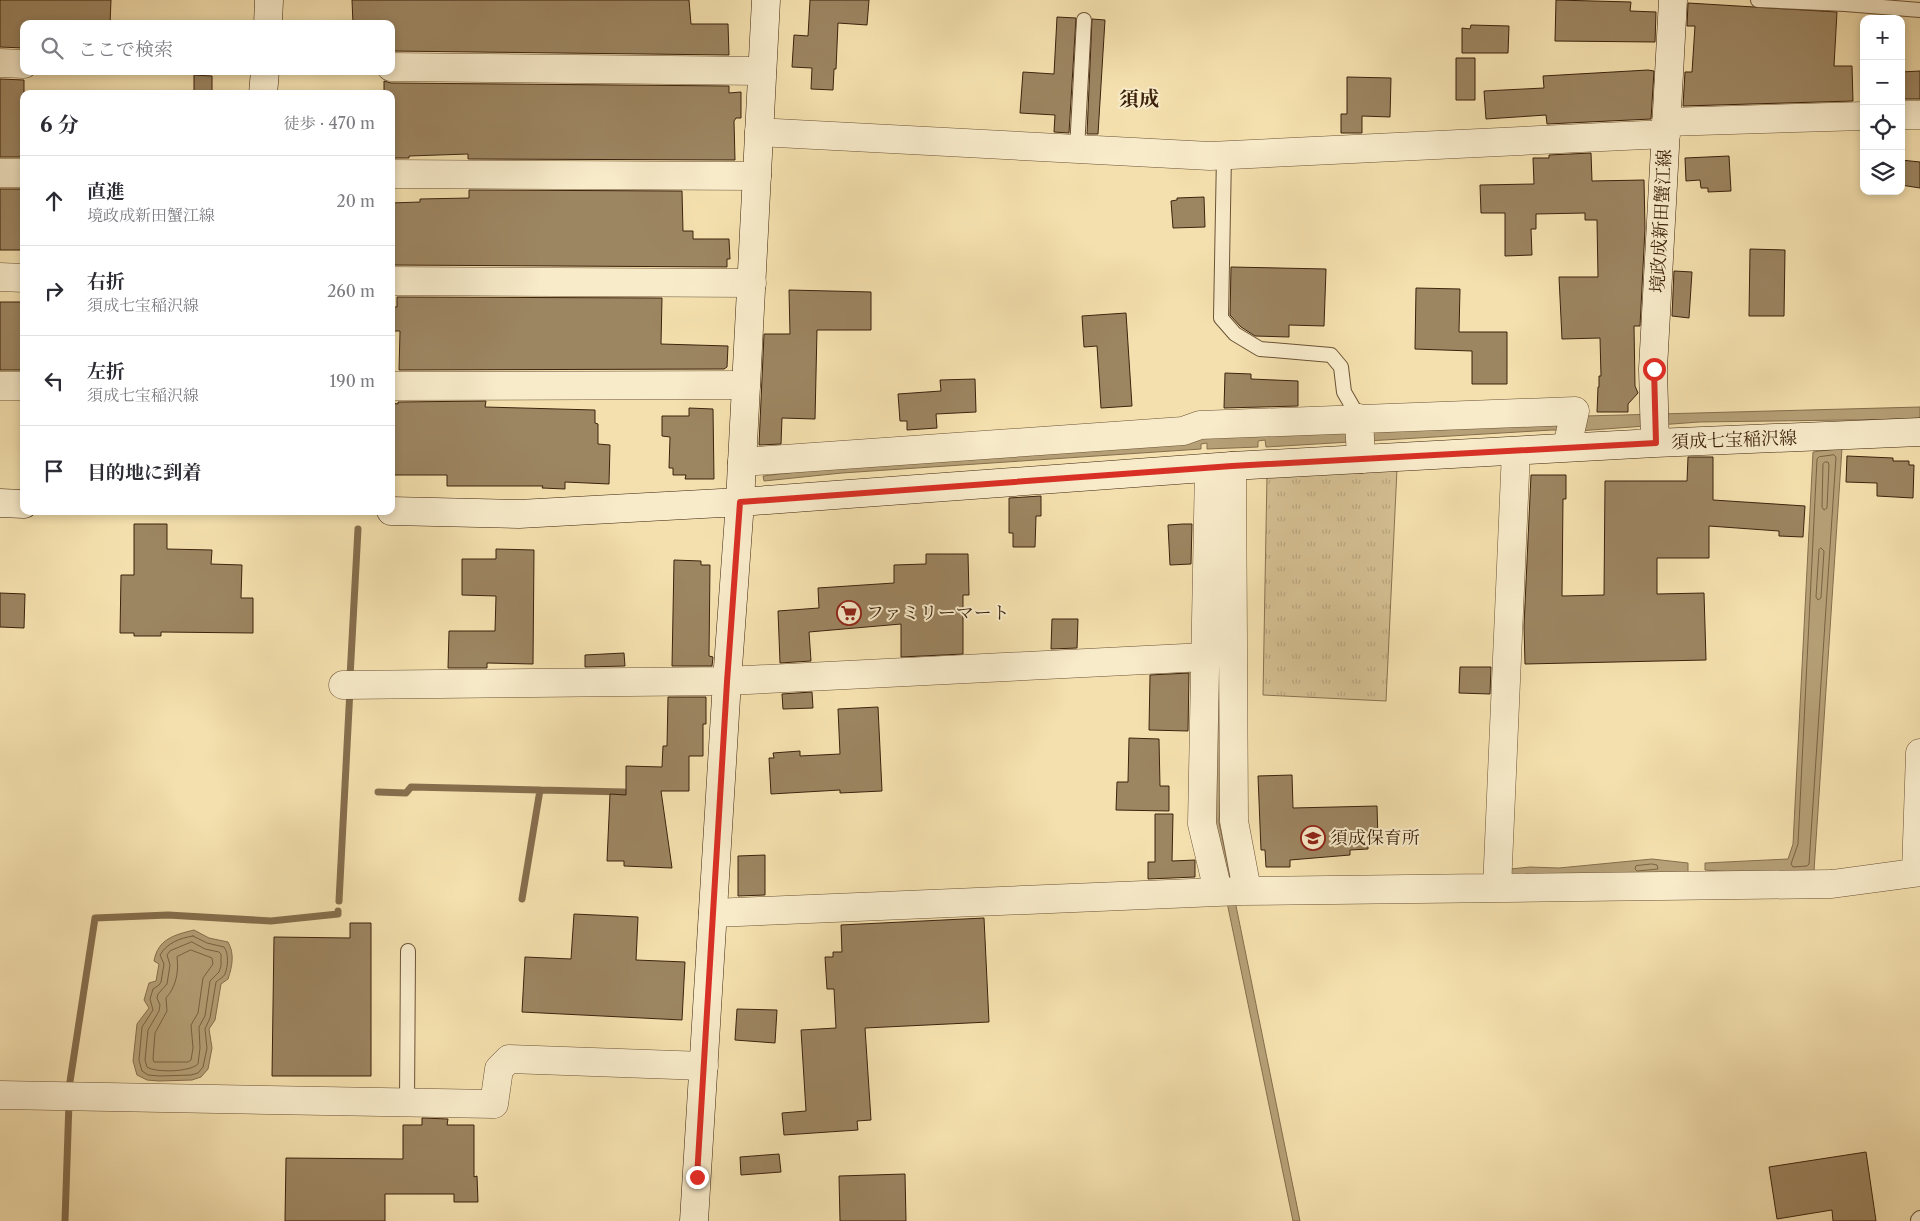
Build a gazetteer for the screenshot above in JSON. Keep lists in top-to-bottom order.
{
  "streets": {
    "street": ["境政成新田蟹江線", "須成七宝稲沢線"]
  },
  "crossings": [
    ["境政成新田蟹江線", "須成七宝稲沢線"]
  ],
  "districts": ["須成"],
  "places": {
    "supermarket": ["ファミリーマート"],
    "school or university": ["須成保育所"]
  },
  "page": {
    "map_buttons": ["+", "−"],
    "search": "ここで検索",
    "heading": ["6 分", "徒歩 · 470 m"],
    "list": [
      ["直進", "境政成新田蟹江線", "20 m"],
      ["右折", "須成七宝稲沢線", "260 m"],
      ["左折", "須成七宝稲沢線", "190 m"],
      "目的地に到着"
    ]
  }
}
